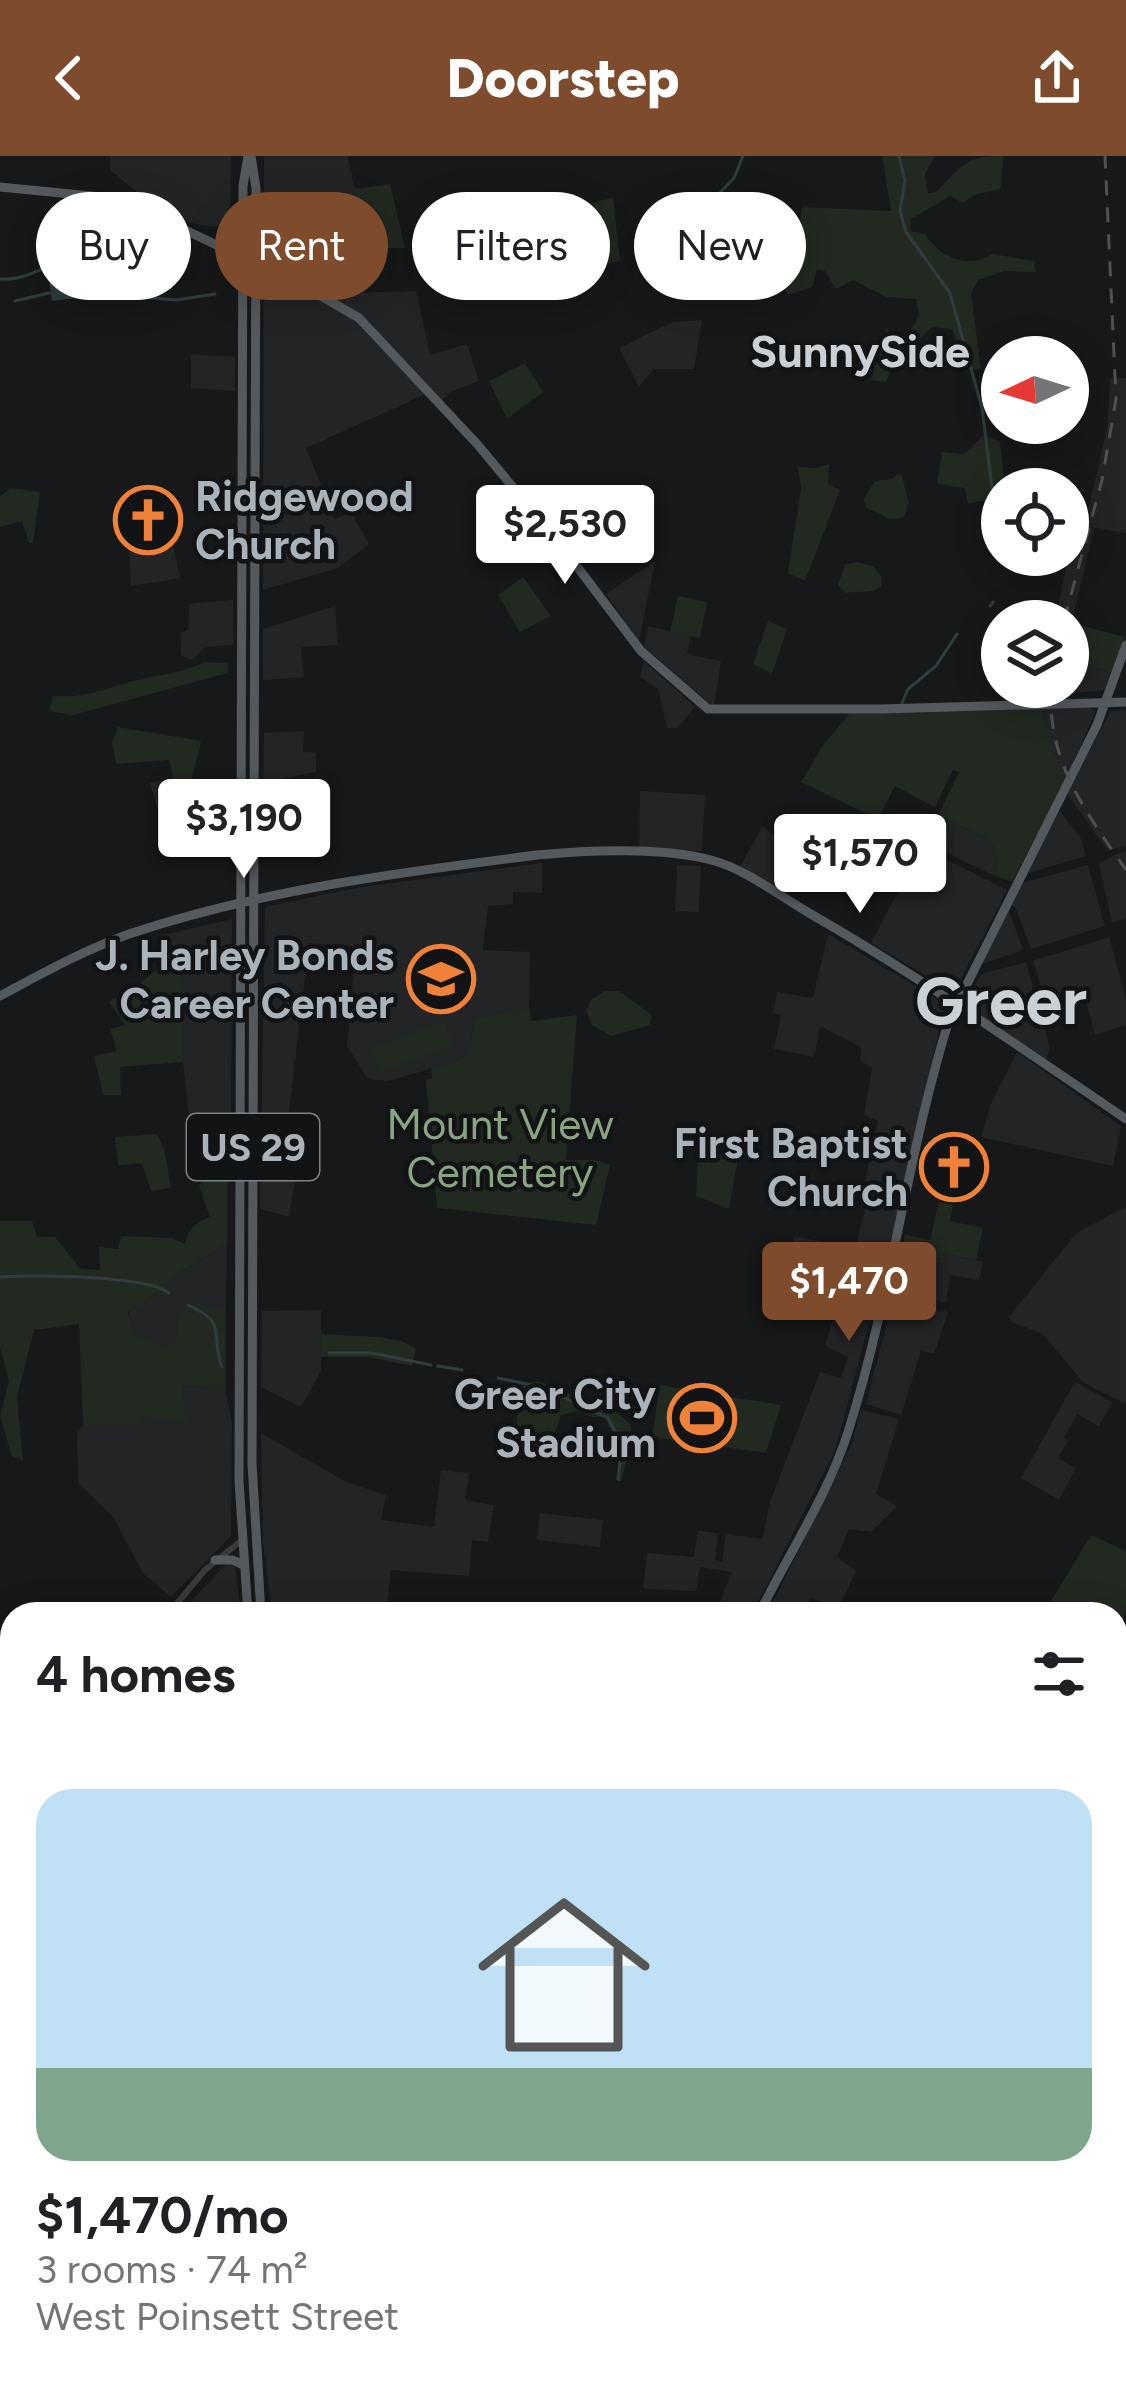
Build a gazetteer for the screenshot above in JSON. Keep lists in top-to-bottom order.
{
  "streets": {
    "main road": ["US 29"]
  },
  "districts": ["SunnySide", "Greer"],
  "parks": ["Mount View Cemetery"],
  "places": {
    "church": ["Ridgewood Church", "First Baptist Church"],
    "school or university": ["J. Harley Bonds Career Center"],
    "sports": ["Greer City Stadium"]
  },
  "north": "left",
  "page": {
    "header": "Doorstep",
    "chip": [
      "Buy",
      "Rent",
      "Filters",
      "New"
    ],
    "price": [
      "$2,530",
      "$3,190",
      "$1,570",
      "$1,470"
    ],
    "heading": "4 homes",
    "list": [
      {
        "name": "$1,470/mo",
        "note": "3 rooms · 74 m² · West Poinsett Street"
      }
    ]
  }
}
